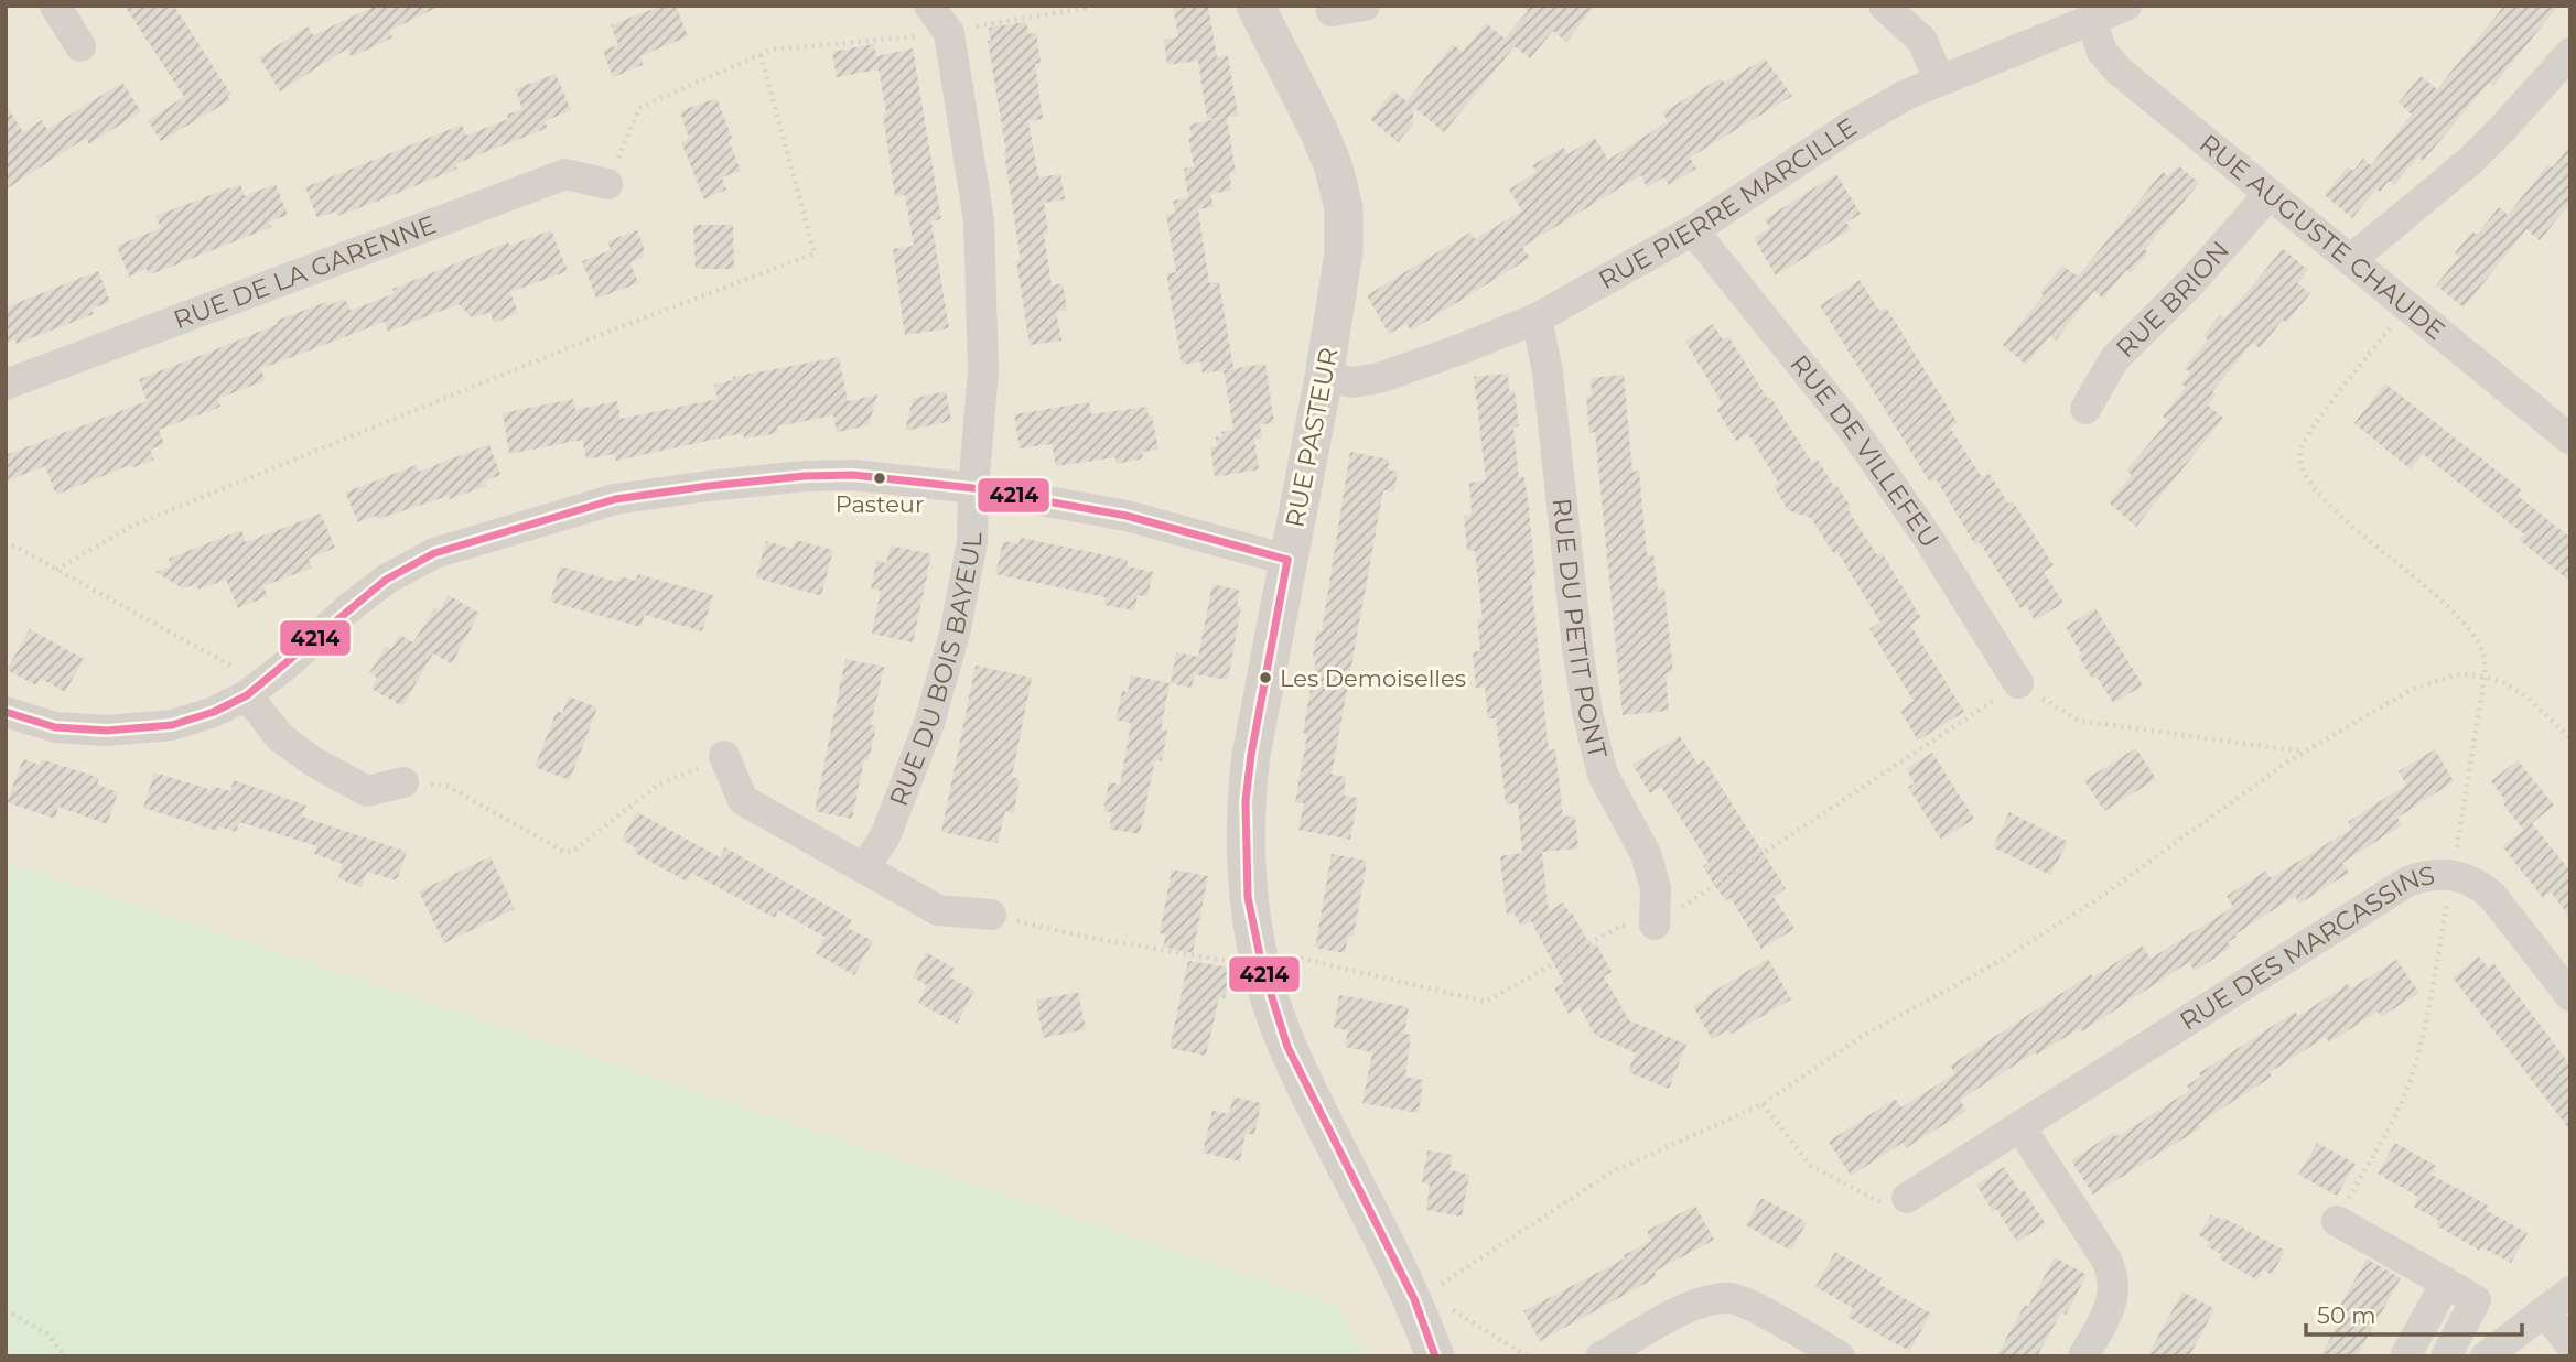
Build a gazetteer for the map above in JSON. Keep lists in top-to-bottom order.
{
  "streets": {
    "street": [
      "RUE PIERRE MARCILLE",
      "RUE AUGUSTE CHAUDE",
      "RUE DE LA GARENNE",
      "RUE BRION",
      "RUE PASTEUR",
      "RUE DE VILLEFEU",
      "RUE DU PETIT PONT",
      "RUE DU BOIS BAYEUL",
      "RUE DES MARCASSINS"
    ]
  },
  "crossings": [
    ["RUE PIERRE MARCILLE", "RUE AUGUSTE CHAUDE"],
    ["RUE PIERRE MARCILLE", "RUE PASTEUR"],
    ["RUE PIERRE MARCILLE", "RUE DE VILLEFEU"],
    ["RUE PIERRE MARCILLE", "RUE DU PETIT PONT"],
    ["RUE AUGUSTE CHAUDE", "RUE BRION"]
  ],
  "places": ["Pasteur", "Les Demoiselles"],
  "lines": ["transit line 4214"],
  "scale_bar": "50 m"
}
